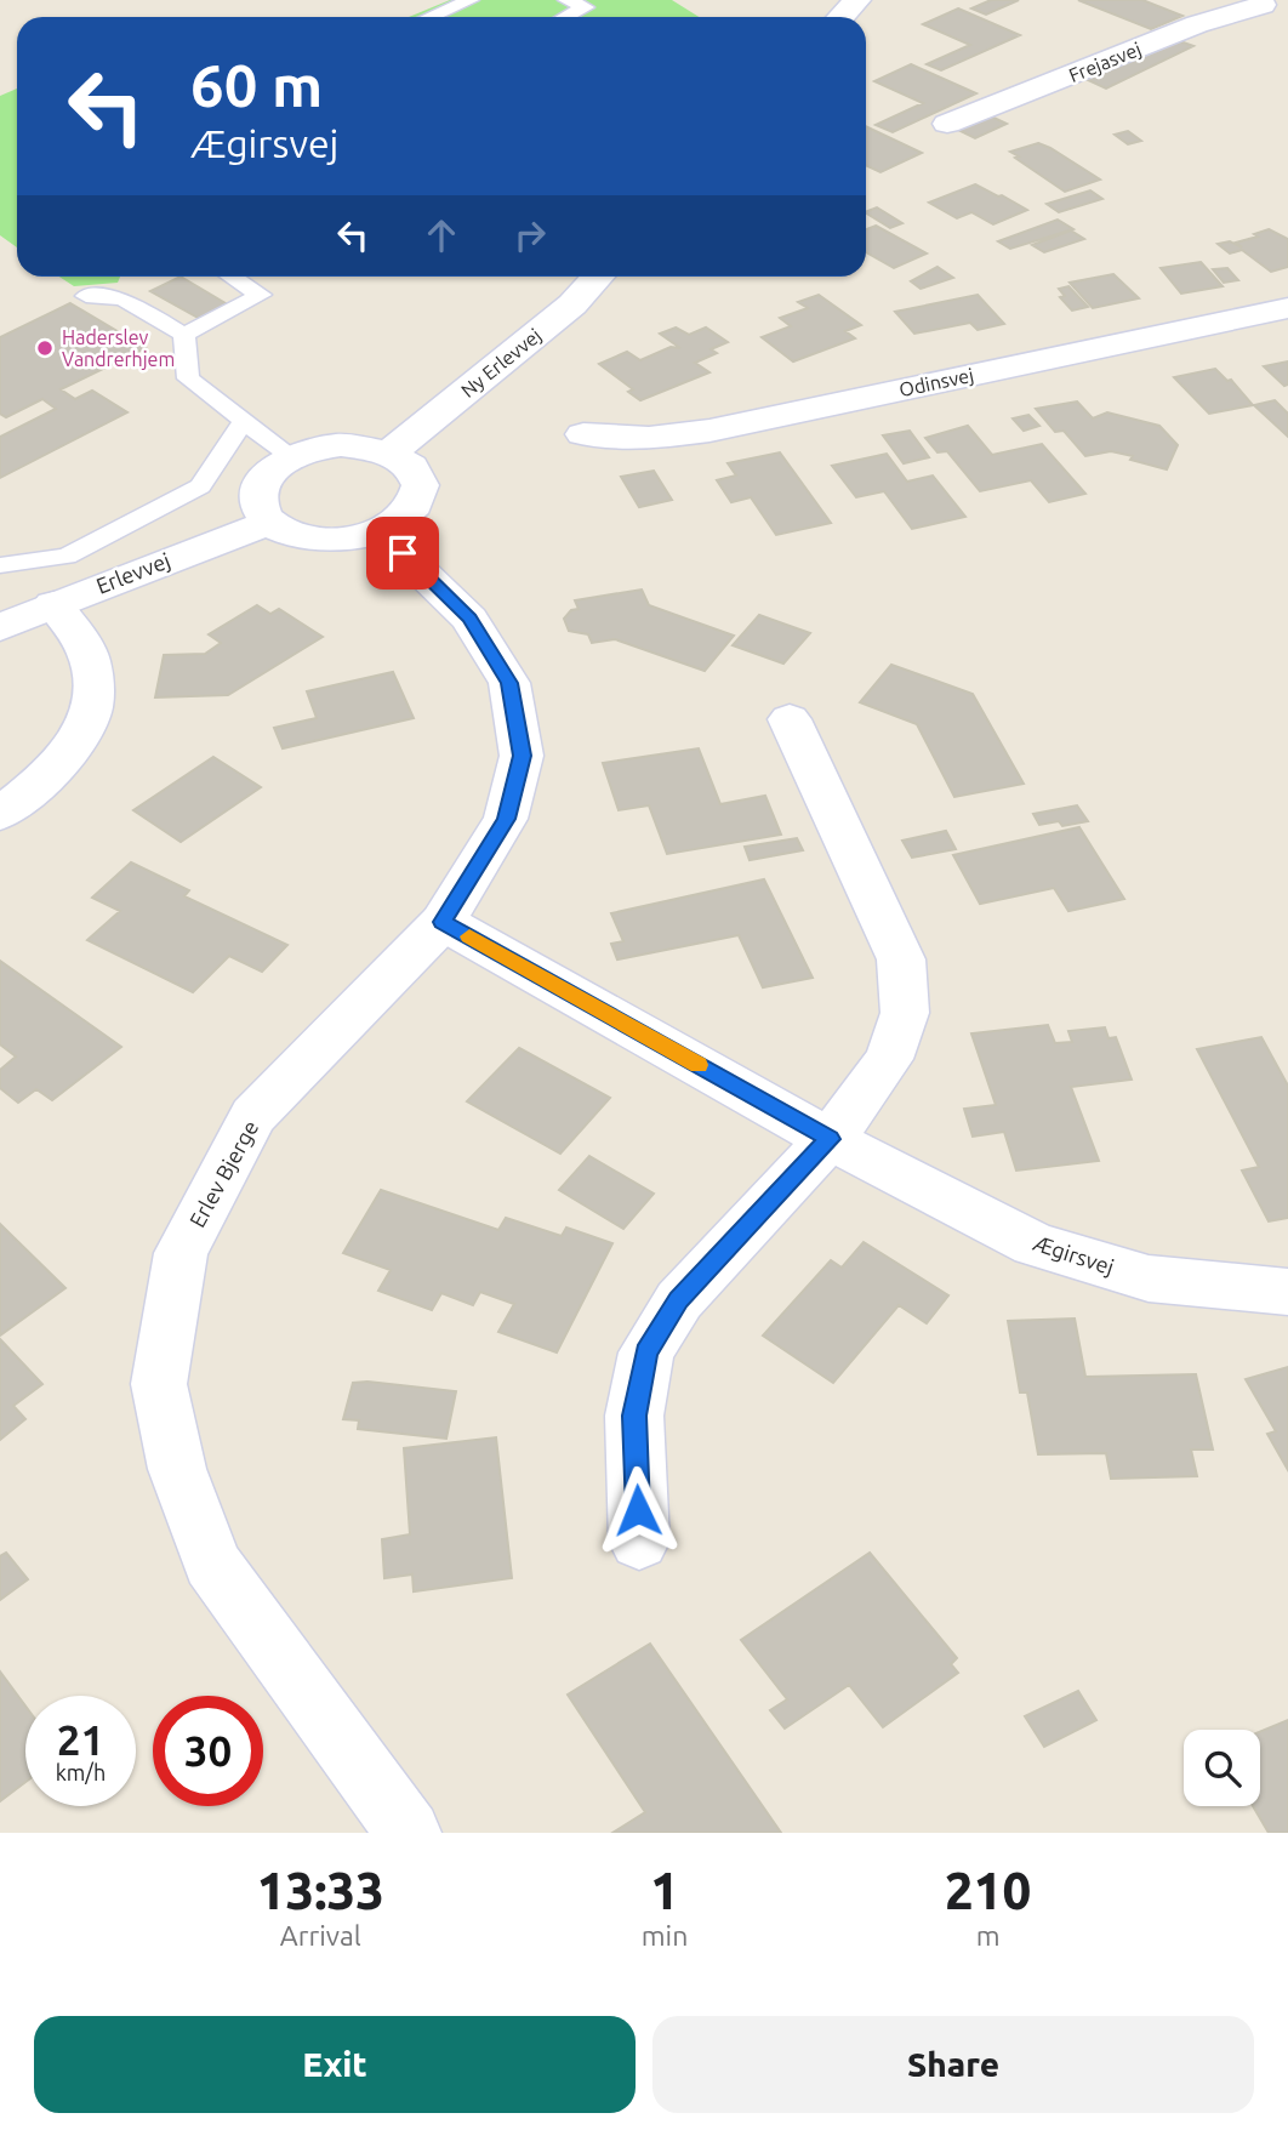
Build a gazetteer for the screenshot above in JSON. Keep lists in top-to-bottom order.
{
  "streets": {
    "street": [
      "Frejasvej",
      "Ny Erlevvej",
      "Odinsvej",
      "Erlevvej",
      "Erlev Bjerge",
      "Ægirsvej"
    ]
  },
  "crossings": [
    ["Ny Erlevvej", "Erlevvej"],
    ["Ny Erlevvej", "Erlev Bjerge"],
    ["Erlevvej", "Erlev Bjerge"],
    ["Erlev Bjerge", "Ægirsvej"]
  ],
  "places": ["Haderslev Vandrerhjem"],
  "page": {
    "turn": ["60 m", "Ægirsvej"],
    "speed": "21 km/h",
    "limit": "30",
    "eta": [
      "13:33",
      "Arrival",
      "1",
      "min",
      "210",
      "m"
    ],
    "buttons": ["Exit", "Share"]
  }
}
